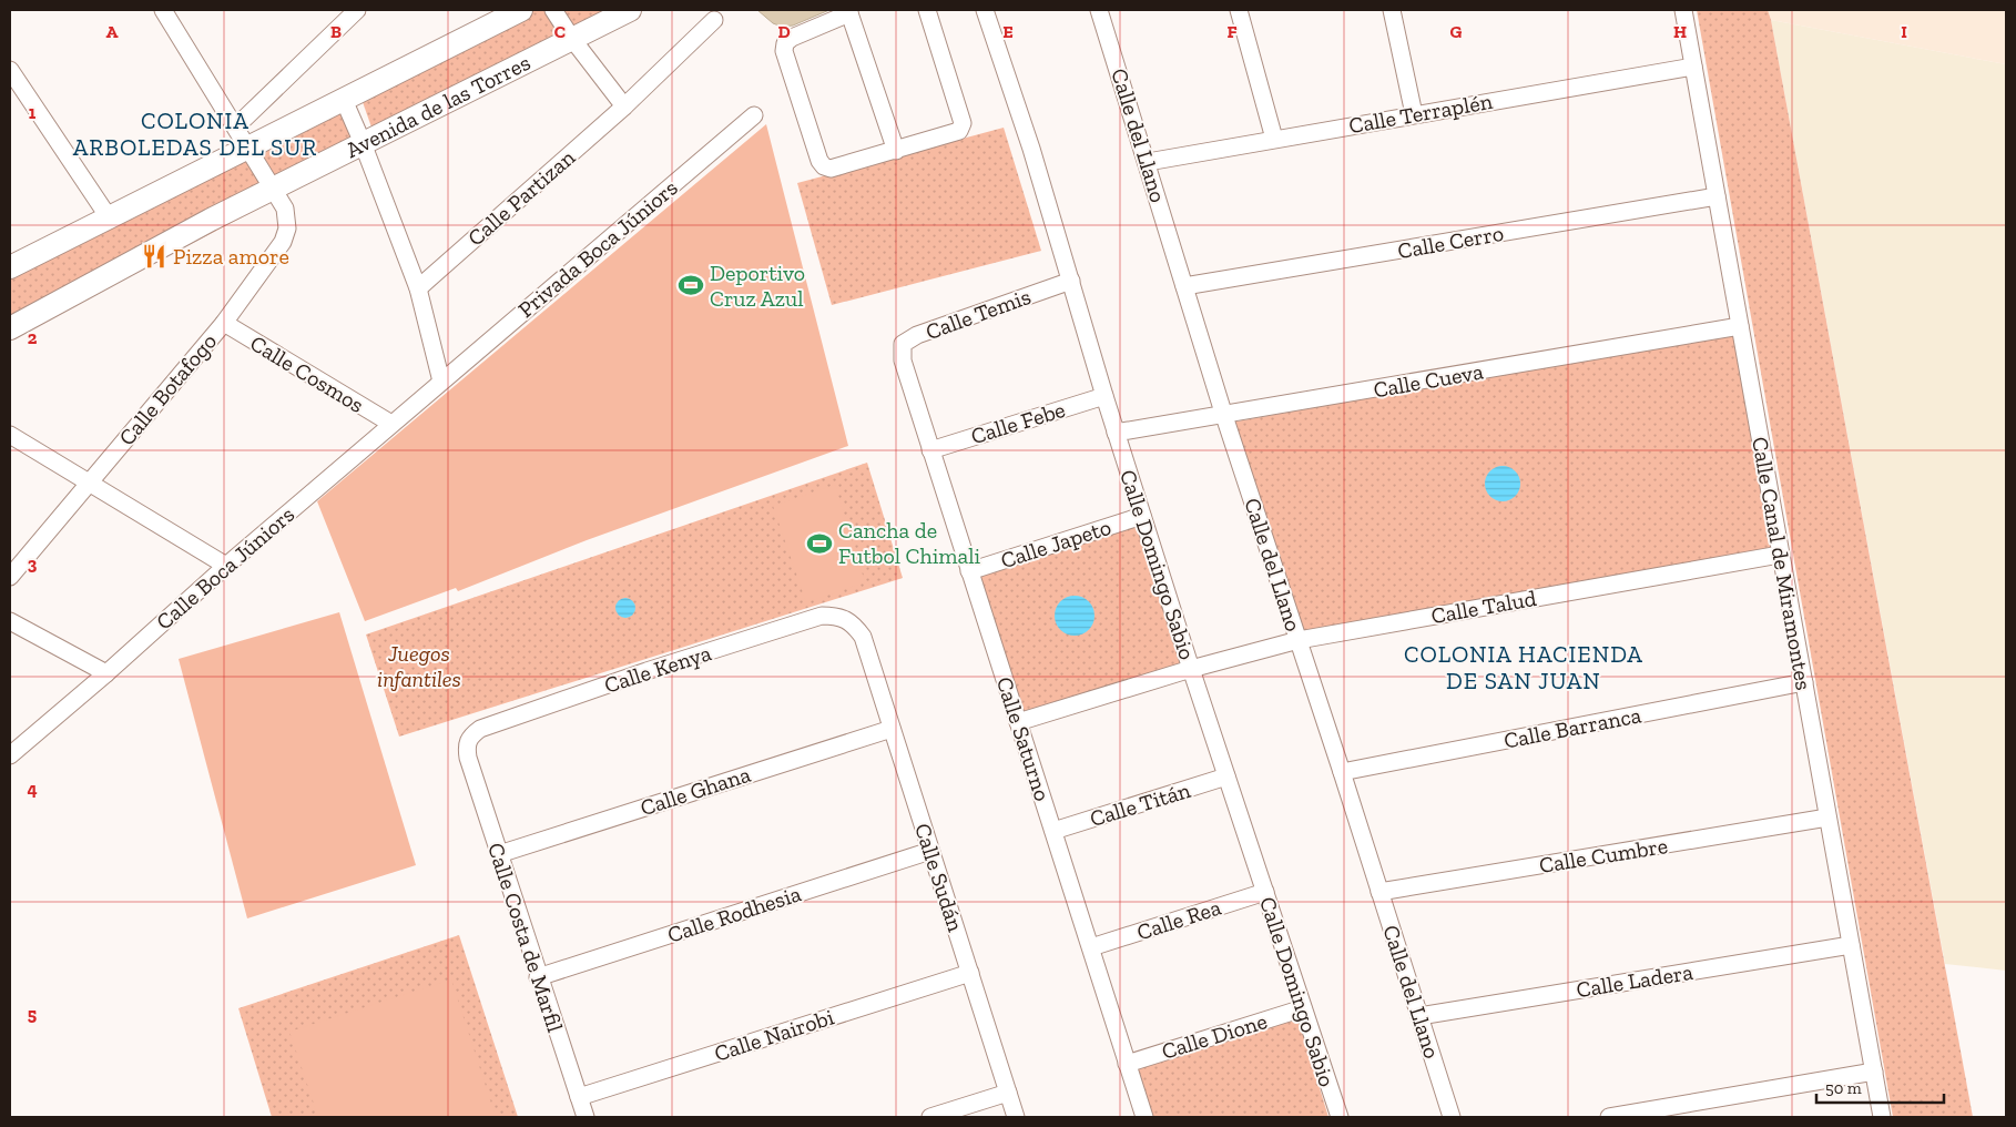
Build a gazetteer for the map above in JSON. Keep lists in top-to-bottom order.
{
  "streets": {
    "street": [
      "Avenida de las Torres",
      "Calle Terraplén",
      "Calle del Llano",
      "Calle Partizan",
      "Calle Cerro",
      "Privada Boca Júniors",
      "Calle Temis",
      "Calle Cosmos",
      "Calle Cueva",
      "Calle Botafogo",
      "Calle Febe",
      "Calle Japeto",
      "Calle Canal de Miramontes",
      "Calle Domingo Sabio",
      "Calle Boca Júniors",
      "Calle Talud",
      "Calle Kenya",
      "Calle Barranca",
      "Calle Saturno",
      "Calle Ghana",
      "Calle Titán",
      "Calle Cumbre",
      "Calle Sudán",
      "Calle Rodhesia",
      "Calle Rea",
      "Calle Costa de Marfil",
      "Calle Ladera",
      "Calle Nairobi",
      "Calle Dione"
    ]
  },
  "crossings": [
    ["Avenida de las Torres", "Calle Botafogo"],
    ["Calle Terraplén", "Calle del Llano"],
    ["Calle Terraplén", "Calle Canal de Miramontes"],
    ["Calle del Llano", "Calle Cerro"],
    ["Calle del Llano", "Calle Cueva"],
    ["Calle del Llano", "Calle Talud"],
    ["Calle del Llano", "Calle Barranca"],
    ["Calle del Llano", "Calle Cumbre"],
    ["Calle del Llano", "Calle Ladera"],
    ["Calle Cerro", "Calle Canal de Miramontes"],
    ["Privada Boca Júniors", "Calle Boca Júniors"],
    ["Calle Temis", "Calle Domingo Sabio"],
    ["Calle Temis", "Calle Saturno"],
    ["Calle Cosmos", "Calle Botafogo"],
    ["Calle Cosmos", "Calle Boca Júniors"],
    ["Calle Cueva", "Calle Canal de Miramontes"],
    ["Calle Cueva", "Calle Domingo Sabio"],
    ["Calle Febe", "Calle Domingo Sabio"],
    ["Calle Febe", "Calle Saturno"],
    ["Calle Japeto", "Calle Domingo Sabio"],
    ["Calle Japeto", "Calle Saturno"],
    ["Calle Canal de Miramontes", "Calle Talud"],
    ["Calle Canal de Miramontes", "Calle Barranca"],
    ["Calle Canal de Miramontes", "Calle Cumbre"],
    ["Calle Canal de Miramontes", "Calle Ladera"],
    ["Calle Domingo Sabio", "Calle Talud"],
    ["Calle Domingo Sabio", "Calle Titán"],
    ["Calle Domingo Sabio", "Calle Rea"],
    ["Calle Domingo Sabio", "Calle Dione"],
    ["Calle Talud", "Calle Saturno"],
    ["Calle Kenya", "Calle Sudán"],
    ["Calle Kenya", "Calle Costa de Marfil"],
    ["Calle Saturno", "Calle Titán"],
    ["Calle Saturno", "Calle Rea"],
    ["Calle Saturno", "Calle Dione"],
    ["Calle Ghana", "Calle Sudán"],
    ["Calle Ghana", "Calle Costa de Marfil"],
    ["Calle Sudán", "Calle Rodhesia"],
    ["Calle Sudán", "Calle Nairobi"],
    ["Calle Rodhesia", "Calle Costa de Marfil"],
    ["Calle Costa de Marfil", "Calle Nairobi"]
  ],
  "districts": ["COLONIA ARBOLEDAS DEL SUR", "COLONIA HACIENDA DE SAN JUAN"],
  "parks": ["Juegos infantiles"],
  "places": {
    "restaurant": ["Pizza amore"],
    "sports": ["Deportivo Cruz Azul", "Cancha de Futbol Chimali"]
  },
  "scale_bar": "50 m",
  "grid": {
    "columns": [
      "A",
      "B",
      "C",
      "D",
      "E",
      "F",
      "G",
      "H",
      "I"
    ],
    "rows": [
      "1",
      "2",
      "3",
      "4",
      "5"
    ]
  }
}
